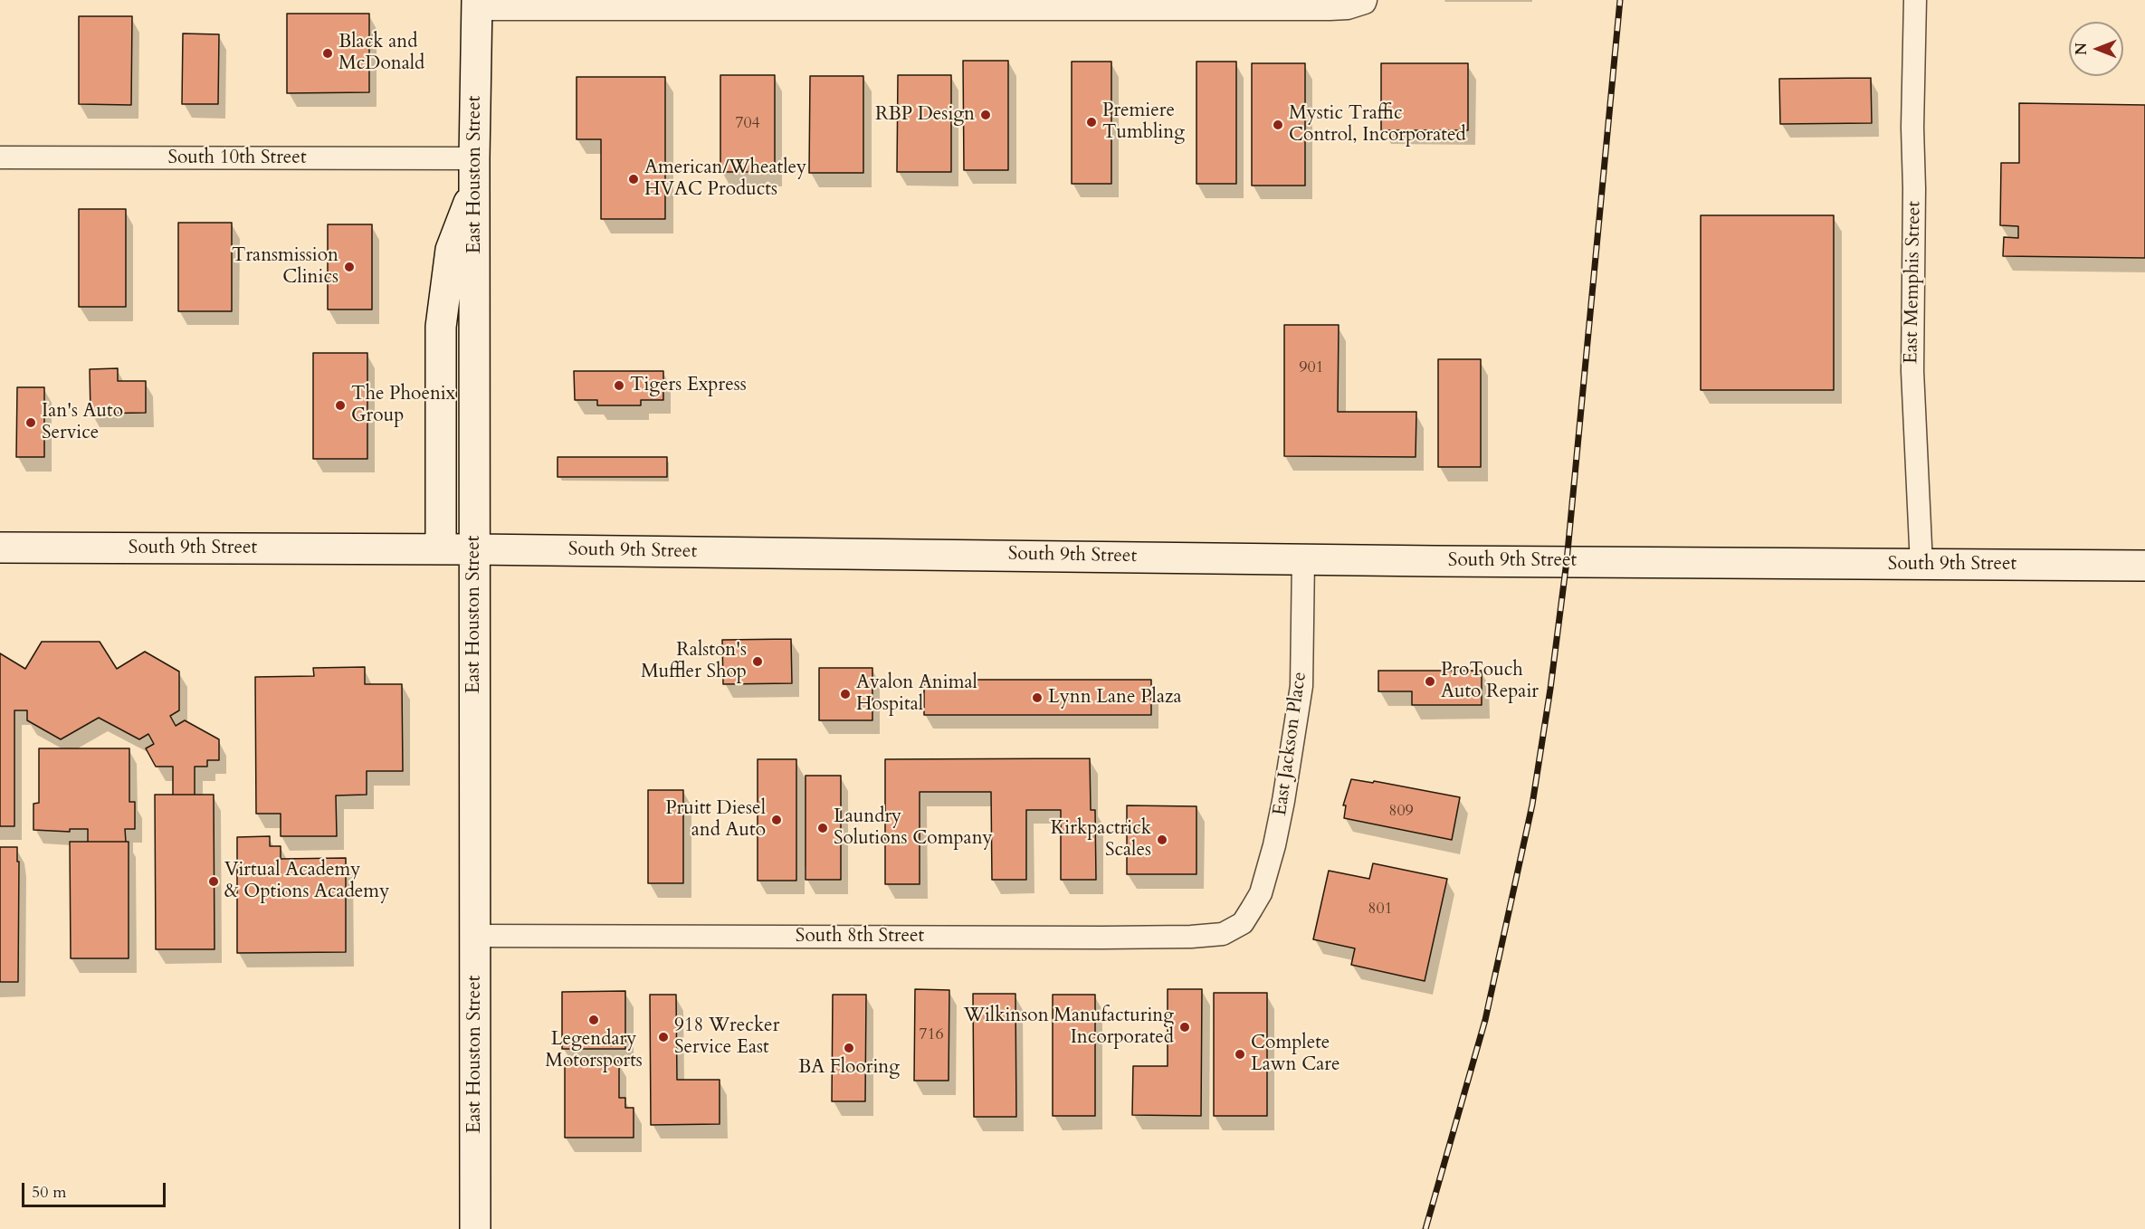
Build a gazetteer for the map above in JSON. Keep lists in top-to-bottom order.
{
  "streets": {
    "main road": ["East Houston Street", "South 9th Street"],
    "street": [
      "South 10th Street",
      "East Memphis Street",
      "East Jackson Place",
      "South 8th Street"
    ]
  },
  "crossings": [
    ["South 10th Street", "East Houston Street"],
    ["East Houston Street", "South 9th Street"],
    ["East Houston Street", "South 8th Street"],
    ["East Memphis Street", "South 9th Street"],
    ["South 9th Street", "East Jackson Place"],
    ["East Jackson Place", "South 8th Street"]
  ],
  "places": [
    "Black and McDonald",
    "RBP Design",
    "Premiere Tumbling",
    "Mystic Traffic Control, Incorporated",
    "American/Wheatley HVAC Products",
    "Transmission Clinics",
    "Tigers Express",
    "The Phoenix Group",
    "Ian's Auto Service",
    "Ralston's Muffler Shop",
    "ProTouch Auto Repair",
    "Avalon Animal Hospital",
    "Lynn Lane Plaza",
    "Pruitt Diesel and Auto",
    "Laundry Solutions Company",
    "Kirkpactrick Scales",
    "Virtual Academy & Options Academy",
    "Legendary Motorsports",
    "Wilkinson Manufacturing Incorporated",
    "918 Wrecker Service East",
    "BA Flooring",
    "Complete Lawn Care"
  ],
  "house_numbers": [
    "704",
    "901",
    "809",
    "801",
    "716"
  ],
  "scale_bar": "50 m",
  "north": "left"
}
